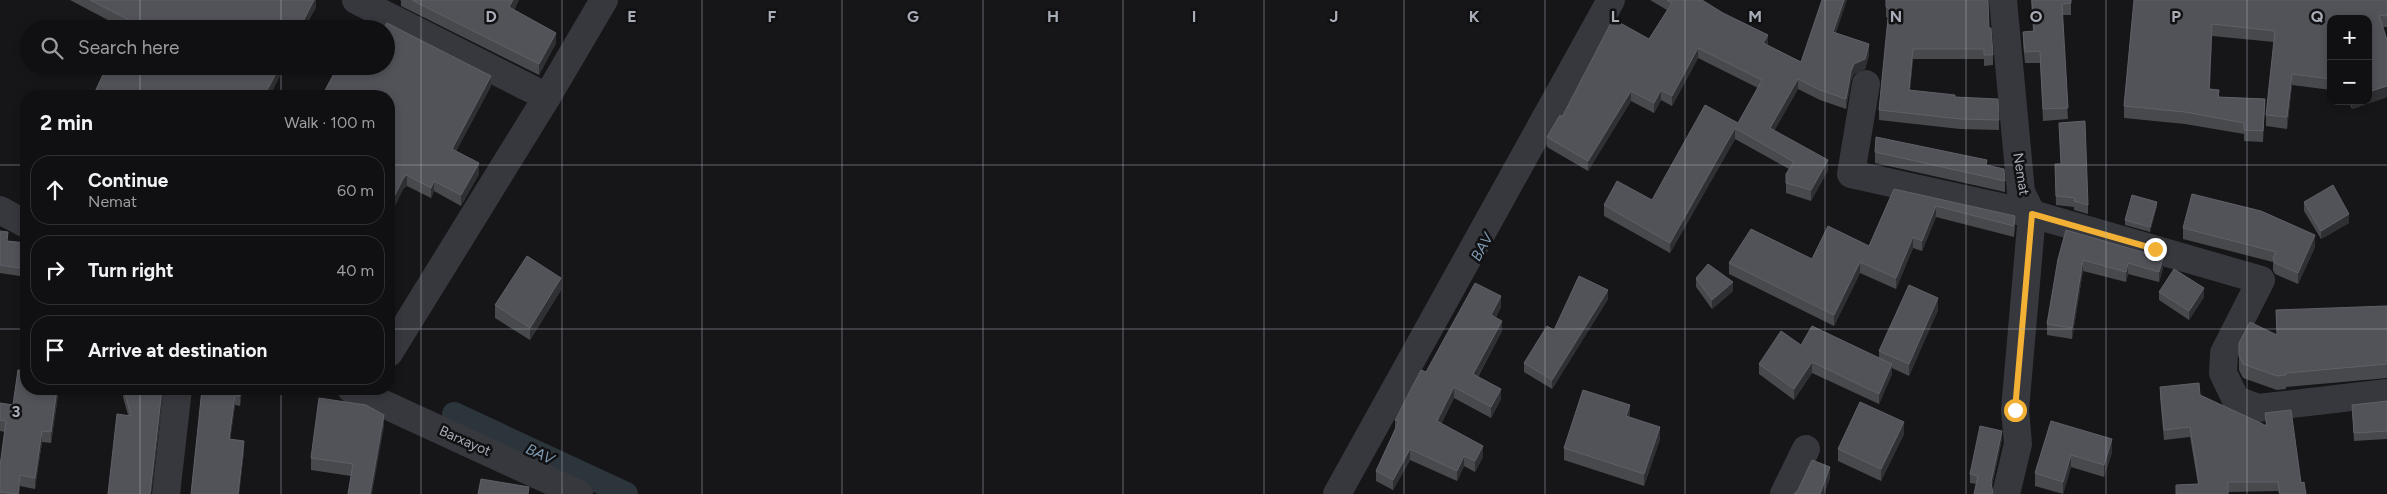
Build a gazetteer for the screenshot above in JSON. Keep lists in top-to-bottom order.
{
  "streets": {
    "street": ["Nemat", "Barxayot"]
  },
  "water": ["BAV"],
  "page": {
    "map_buttons": ["+", "−"],
    "search": "Search here",
    "heading": ["2 min", "Walk · 100 m"],
    "list": [
      ["Continue", "Nemat", "60 m"],
      ["Turn right", "40 m"],
      "Arrive at destination"
    ]
  },
  "grid": {
    "columns": [
      "D",
      "E",
      "F",
      "G",
      "H",
      "I",
      "J",
      "K",
      "L",
      "M",
      "N",
      "O",
      "P",
      "Q"
    ],
    "rows": ["3"]
  }
}
